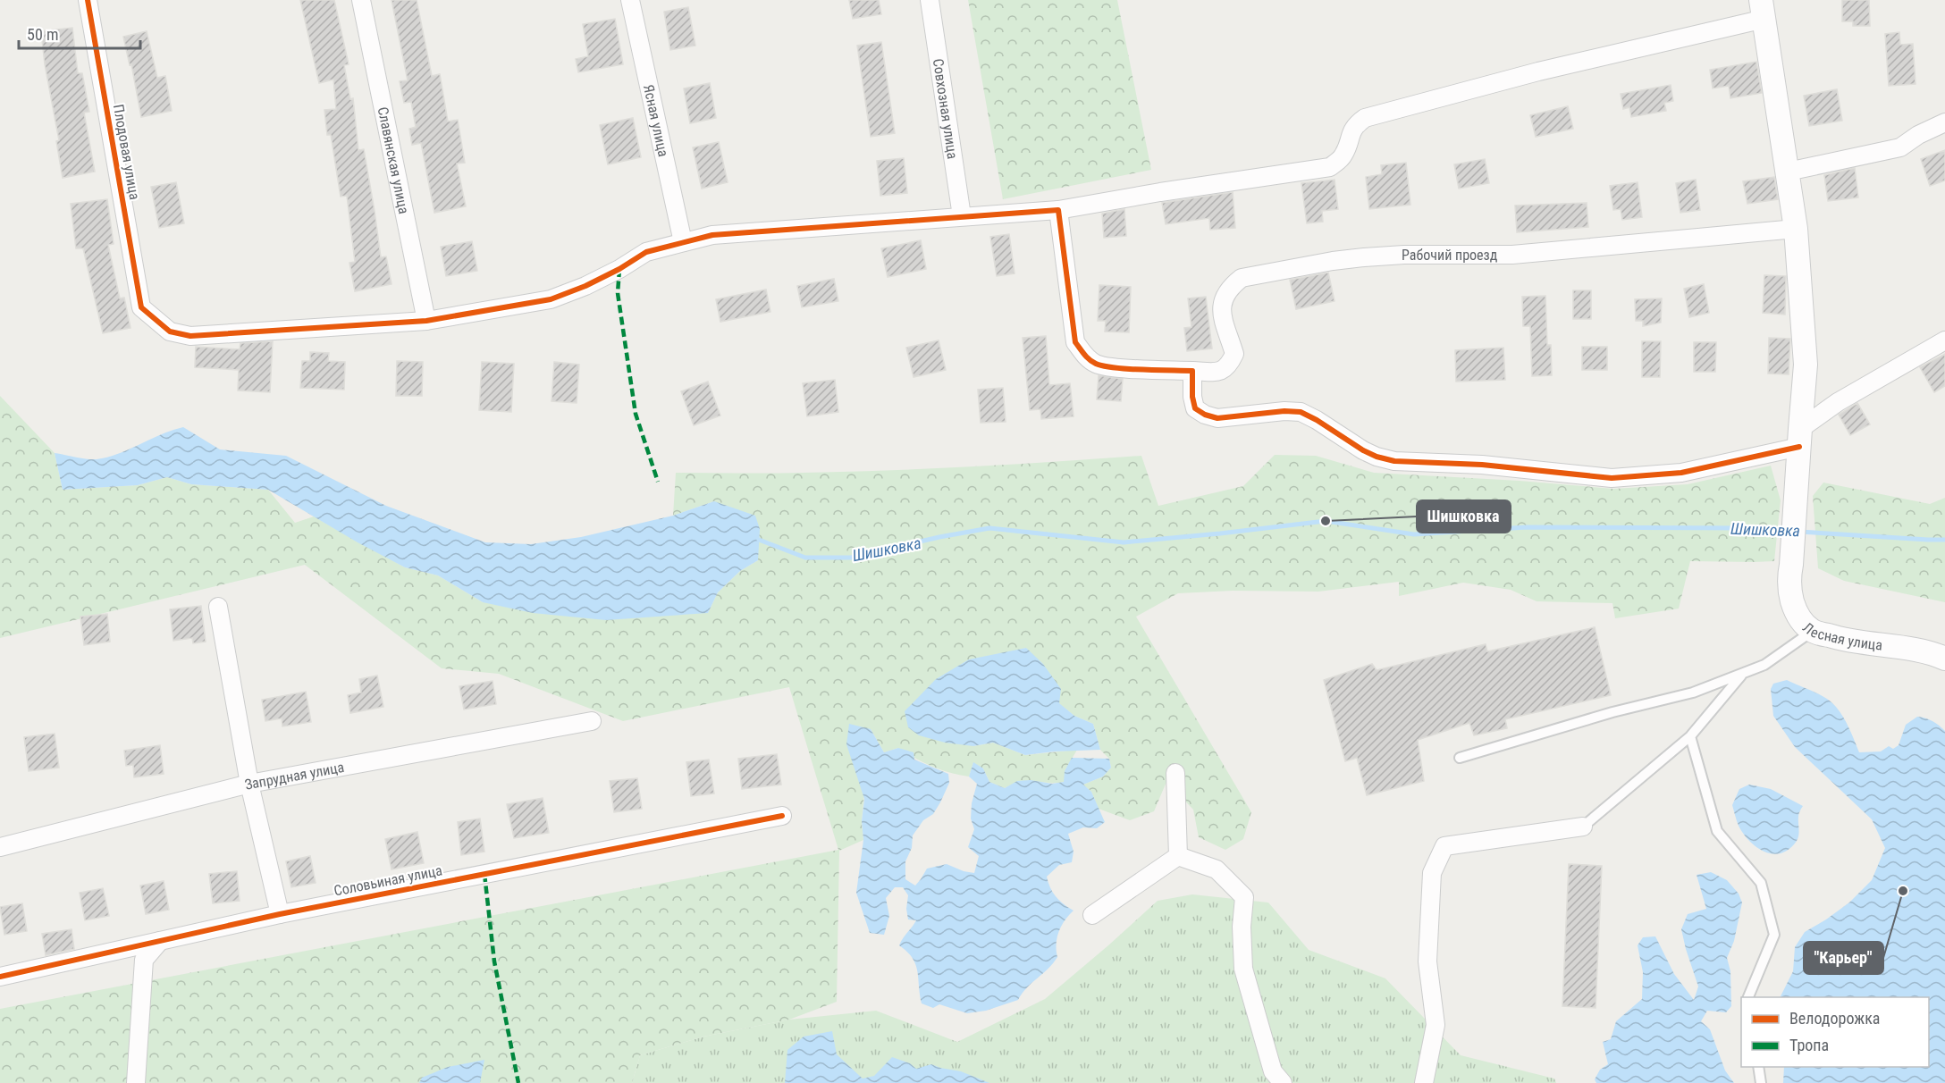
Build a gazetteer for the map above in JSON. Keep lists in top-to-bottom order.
{
  "streets": {
    "street": [
      "Совхозная улица",
      "Ясная улица",
      "Плодовая улица",
      "Славянская улица",
      "Рабочий проезд",
      "Лесная улица",
      "Запрудная улица",
      "Соловьиная улица"
    ]
  },
  "crossings": [
    ["Плодовая улица", "Славянская улица"],
    ["Рабочий проезд", "Лесная улица"]
  ],
  "water": ["Шишковка"],
  "places": ["Шишковка", "\"Карьер\""],
  "legend": ["Велодорожка", "Тропа"],
  "scale_bar": "50 m"
}
